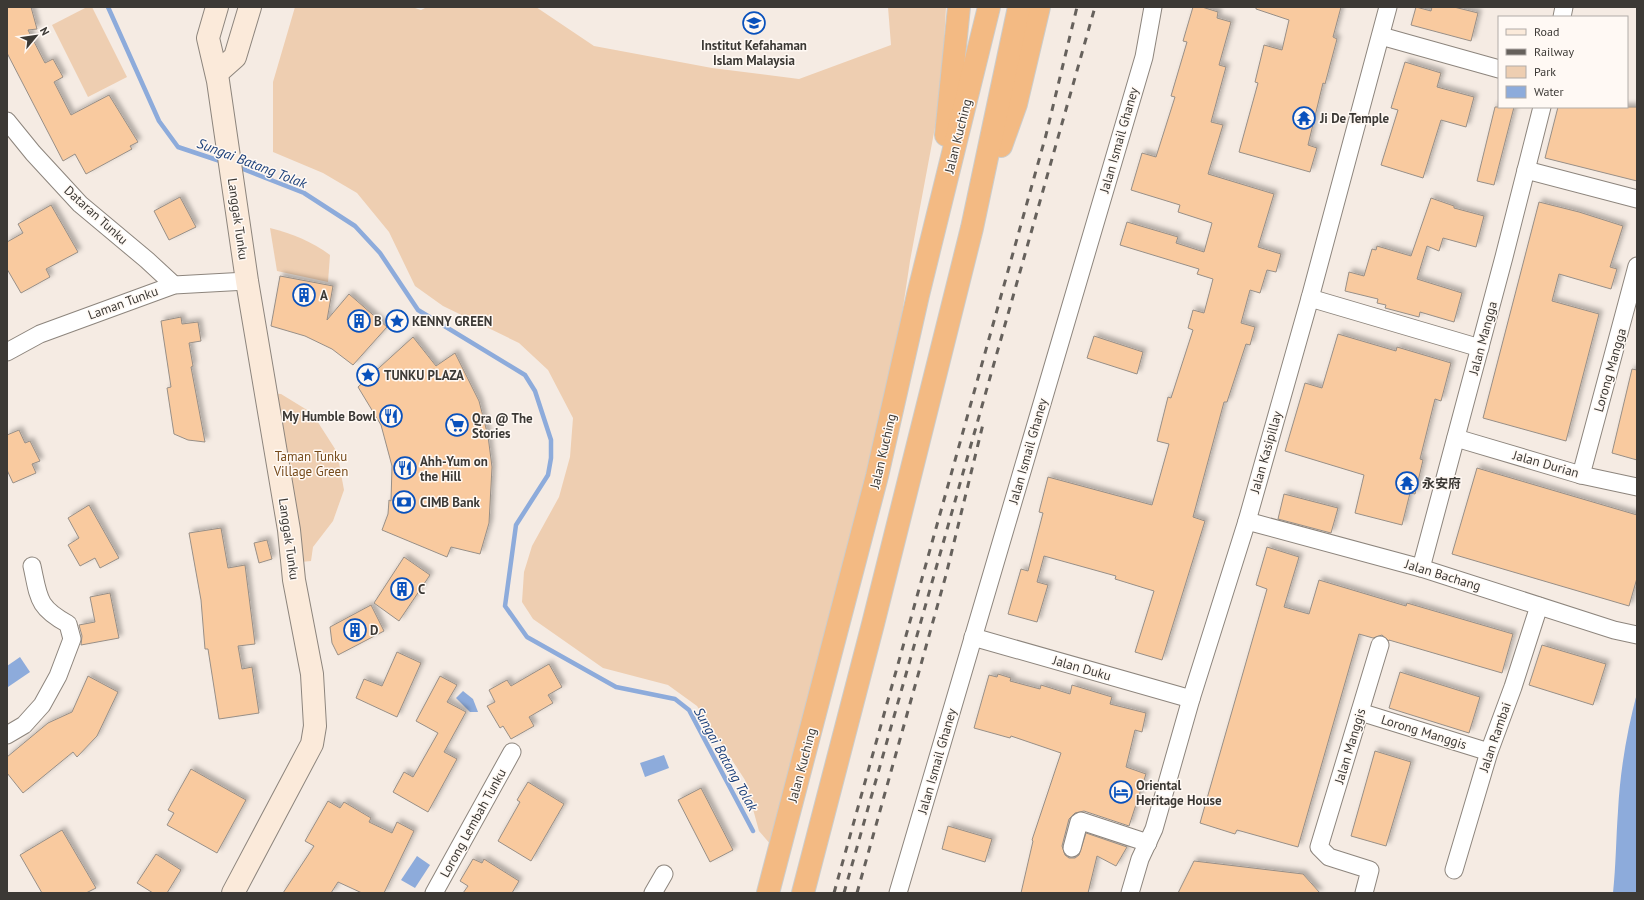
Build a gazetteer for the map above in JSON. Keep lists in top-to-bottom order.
{
  "streets": {
    "highway": ["Jalan Kuching"],
    "street": [
      "Jalan Ismail Ghaney",
      "Dataran Tunku",
      "Langgak Tunku",
      "Laman Tunku",
      "Jalan Mangga",
      "Lorong Mangga",
      "Jalan Kasipillay",
      "Jalan Durian",
      "Jalan Bachang",
      "Jalan Duku",
      "Lorong Manggis",
      "Jalan Rambai",
      "Jalan Manggis",
      "Lorong Lembah Tunku"
    ]
  },
  "crossings": [
    ["Jalan Ismail Ghaney", "Jalan Duku"],
    ["Dataran Tunku", "Laman Tunku"],
    ["Langgak Tunku", "Laman Tunku"],
    ["Jalan Mangga", "Jalan Durian"],
    ["Jalan Mangga", "Jalan Bachang"],
    ["Lorong Mangga", "Jalan Durian"],
    ["Jalan Kasipillay", "Jalan Bachang"],
    ["Jalan Kasipillay", "Jalan Duku"],
    ["Jalan Bachang", "Jalan Rambai"],
    ["Lorong Manggis", "Jalan Rambai"],
    ["Lorong Manggis", "Jalan Manggis"]
  ],
  "water": ["Sungai Batang Tolak"],
  "parks": ["Taman Tunku Village Green"],
  "places": {
    "school or university": ["Institut Kefahaman Islam Malaysia"],
    "temple": ["Ji De Temple", "永安府"],
    "building": [
      "A",
      "B",
      "C",
      "D"
    ],
    "place": ["KENNY GREEN", "TUNKU PLAZA"],
    "restaurant": ["My Humble Bowl", "Ahh-Yum on the Hill"],
    "supermarket": ["Qra @ The Stories"],
    "bank": ["CIMB Bank"],
    "hotel": ["Oriental Heritage House"]
  },
  "legend": [
    "Road",
    "Railway",
    "Park",
    "Water"
  ],
  "north": "top right"
}
